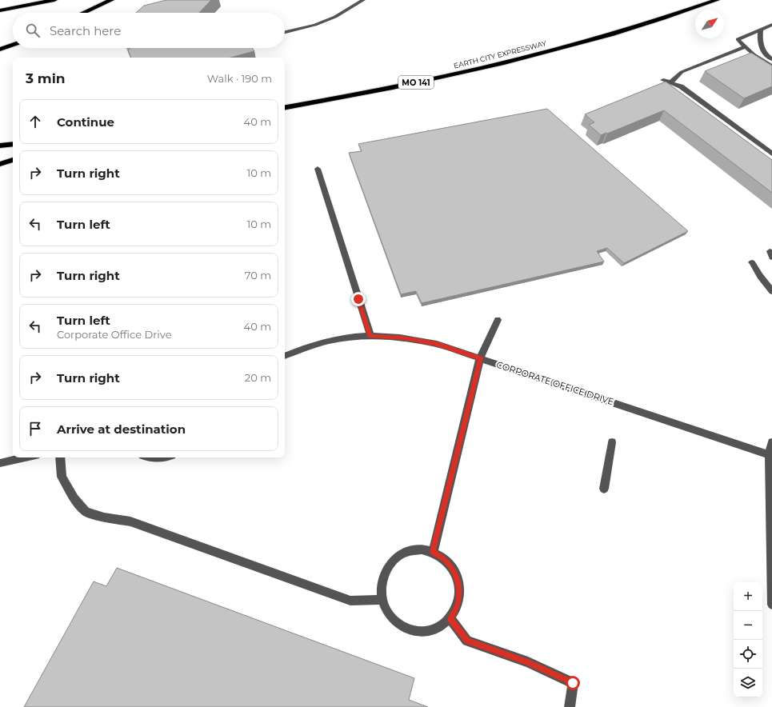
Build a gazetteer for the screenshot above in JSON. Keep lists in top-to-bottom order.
{
  "streets": {
    "highway": ["EARTH CITY EXPRESSWAY", "MO 141"],
    "street": ["CORPORATE OFFICE DRIVE"]
  },
  "north": "top right",
  "page": {
    "search": "Search here",
    "heading": ["3 min", "Walk · 190 m"],
    "list": [
      ["Continue", "40 m"],
      ["Turn right", "10 m"],
      ["Turn left", "10 m"],
      ["Turn right", "70 m"],
      ["Turn left", "Corporate Office Drive", "40 m"],
      ["Turn right", "20 m"],
      "Arrive at destination"
    ],
    "map_buttons": ["+", "−"]
  }
}
